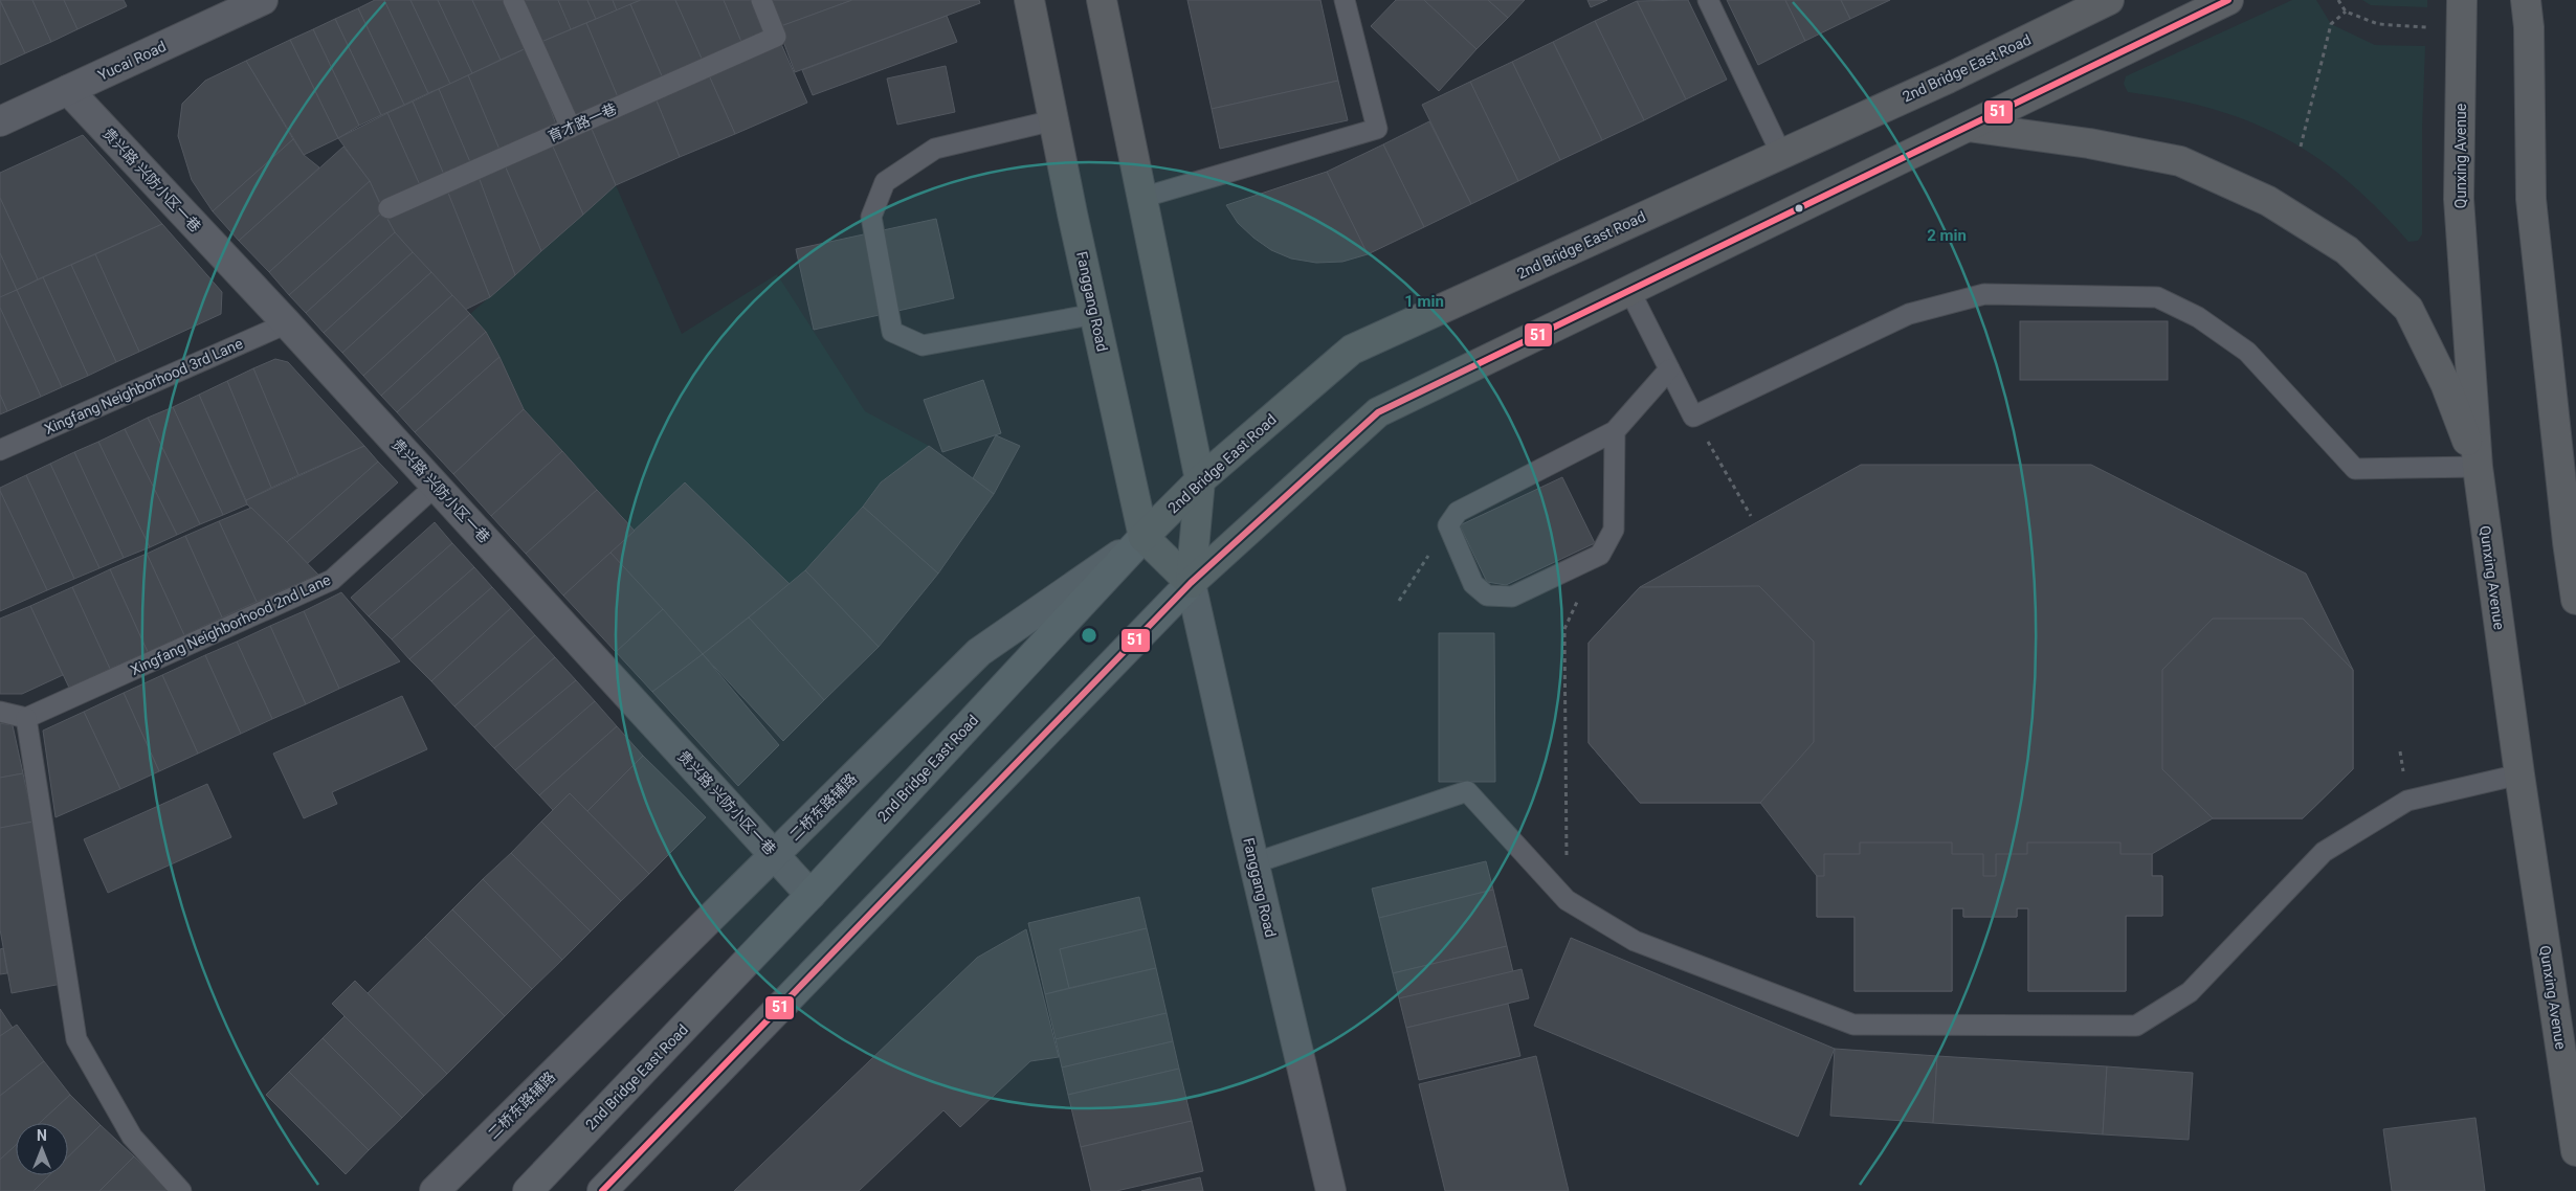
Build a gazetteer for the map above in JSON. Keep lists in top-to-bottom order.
{
  "streets": {
    "highway": ["2nd Bridge East Road", "Qunxing Avenue", "Fanggang Road"],
    "street": ["Yucai Road", "贵兴路 兴防小区一巷", "二桥东路辅路"],
    "lane": ["育才路一巷", "Xingfang Neighborhood 3rd Lane", "Xingfang Neighborhood 2nd Lane"]
  },
  "crossings": [
    ["Yucai Road", "贵兴路 兴防小区一巷"],
    ["2nd Bridge East Road", "贵兴路 兴防小区一巷"],
    ["2nd Bridge East Road", "Fanggang Road"],
    ["2nd Bridge East Road", "二桥东路辅路"],
    ["贵兴路 兴防小区一巷", "Xingfang Neighborhood 3rd Lane"],
    ["贵兴路 兴防小区一巷", "Xingfang Neighborhood 2nd Lane"],
    ["贵兴路 兴防小区一巷", "二桥东路辅路"],
    ["Fanggang Road", "二桥东路辅路"]
  ],
  "lines": ["transit line 51"],
  "north": "top",
  "rings": ["2 min", "1 min"]
}
